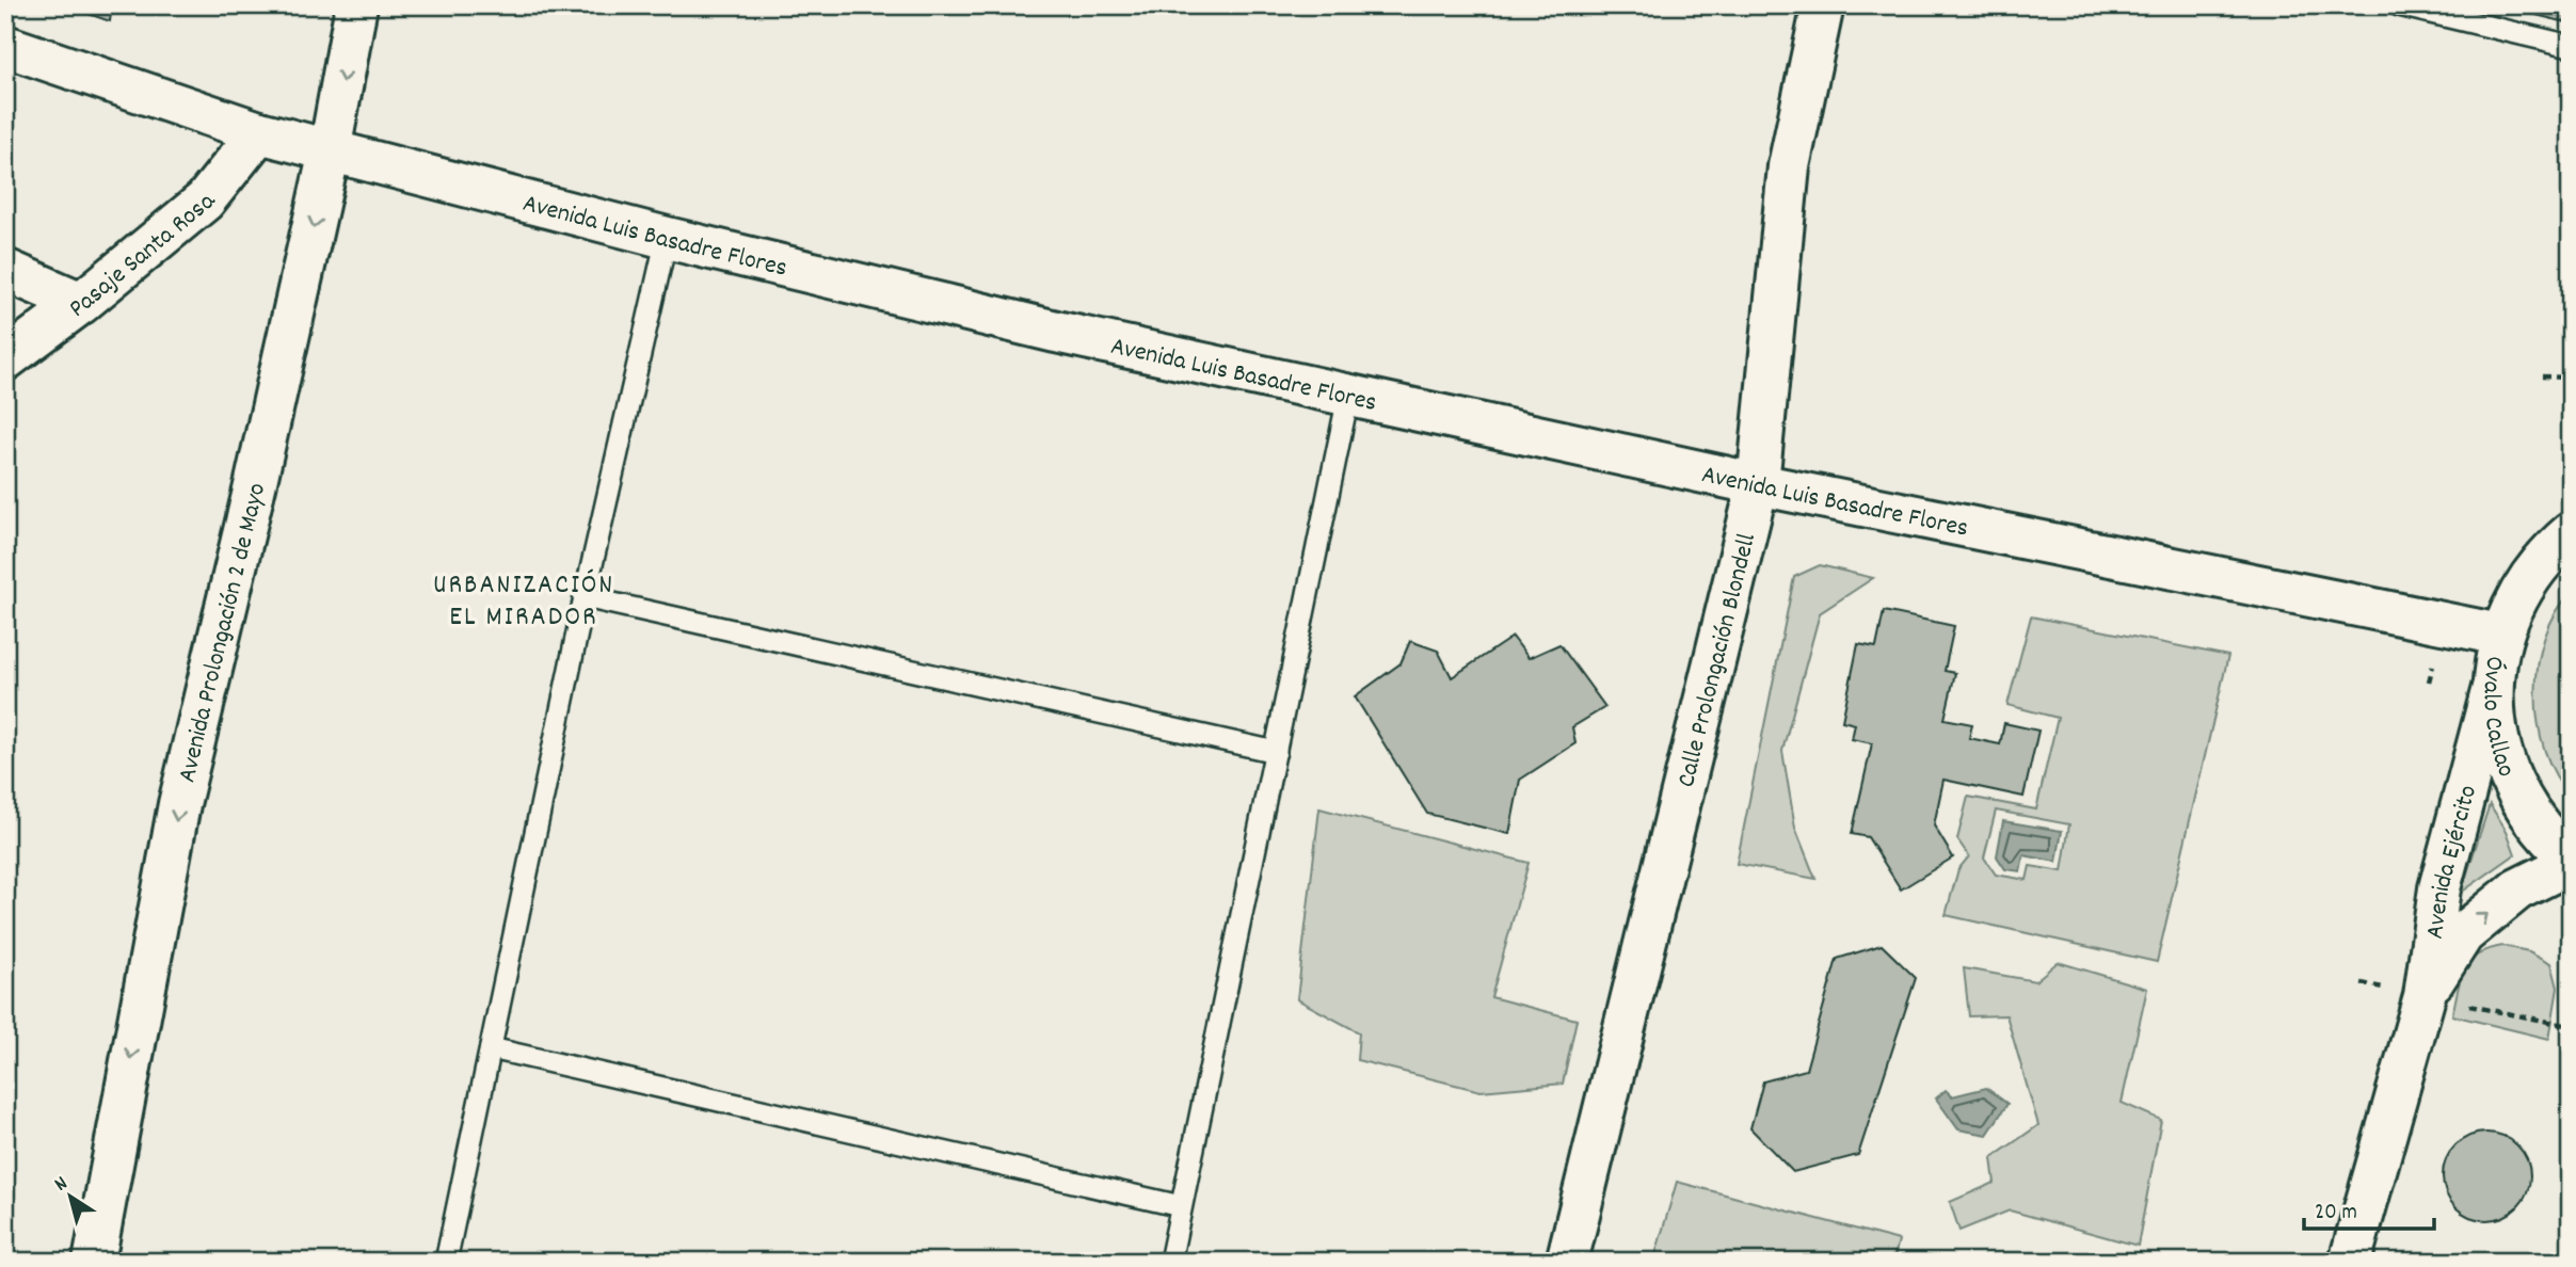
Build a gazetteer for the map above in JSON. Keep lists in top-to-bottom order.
{
  "streets": {
    "street": [
      "Avenida Luis Basadre Flores",
      "Pasaje Santa Rosa",
      "Avenida Prolongación 2 de Mayo",
      "Calle Prolongación Blondell",
      "Óvalo Callao",
      "Avenida Ejército"
    ]
  },
  "crossings": [
    ["Avenida Luis Basadre Flores", "Pasaje Santa Rosa"],
    ["Avenida Luis Basadre Flores", "Avenida Prolongación 2 de Mayo"],
    ["Avenida Luis Basadre Flores", "Calle Prolongación Blondell"],
    ["Avenida Luis Basadre Flores", "Óvalo Callao"],
    ["Óvalo Callao", "Avenida Ejército"]
  ],
  "one_way": ["Avenida Prolongación 2 de Mayo"],
  "districts": ["URBANIZACIÓN EL MIRADOR"],
  "scale_bar": "20 m",
  "north": "top left"
}
